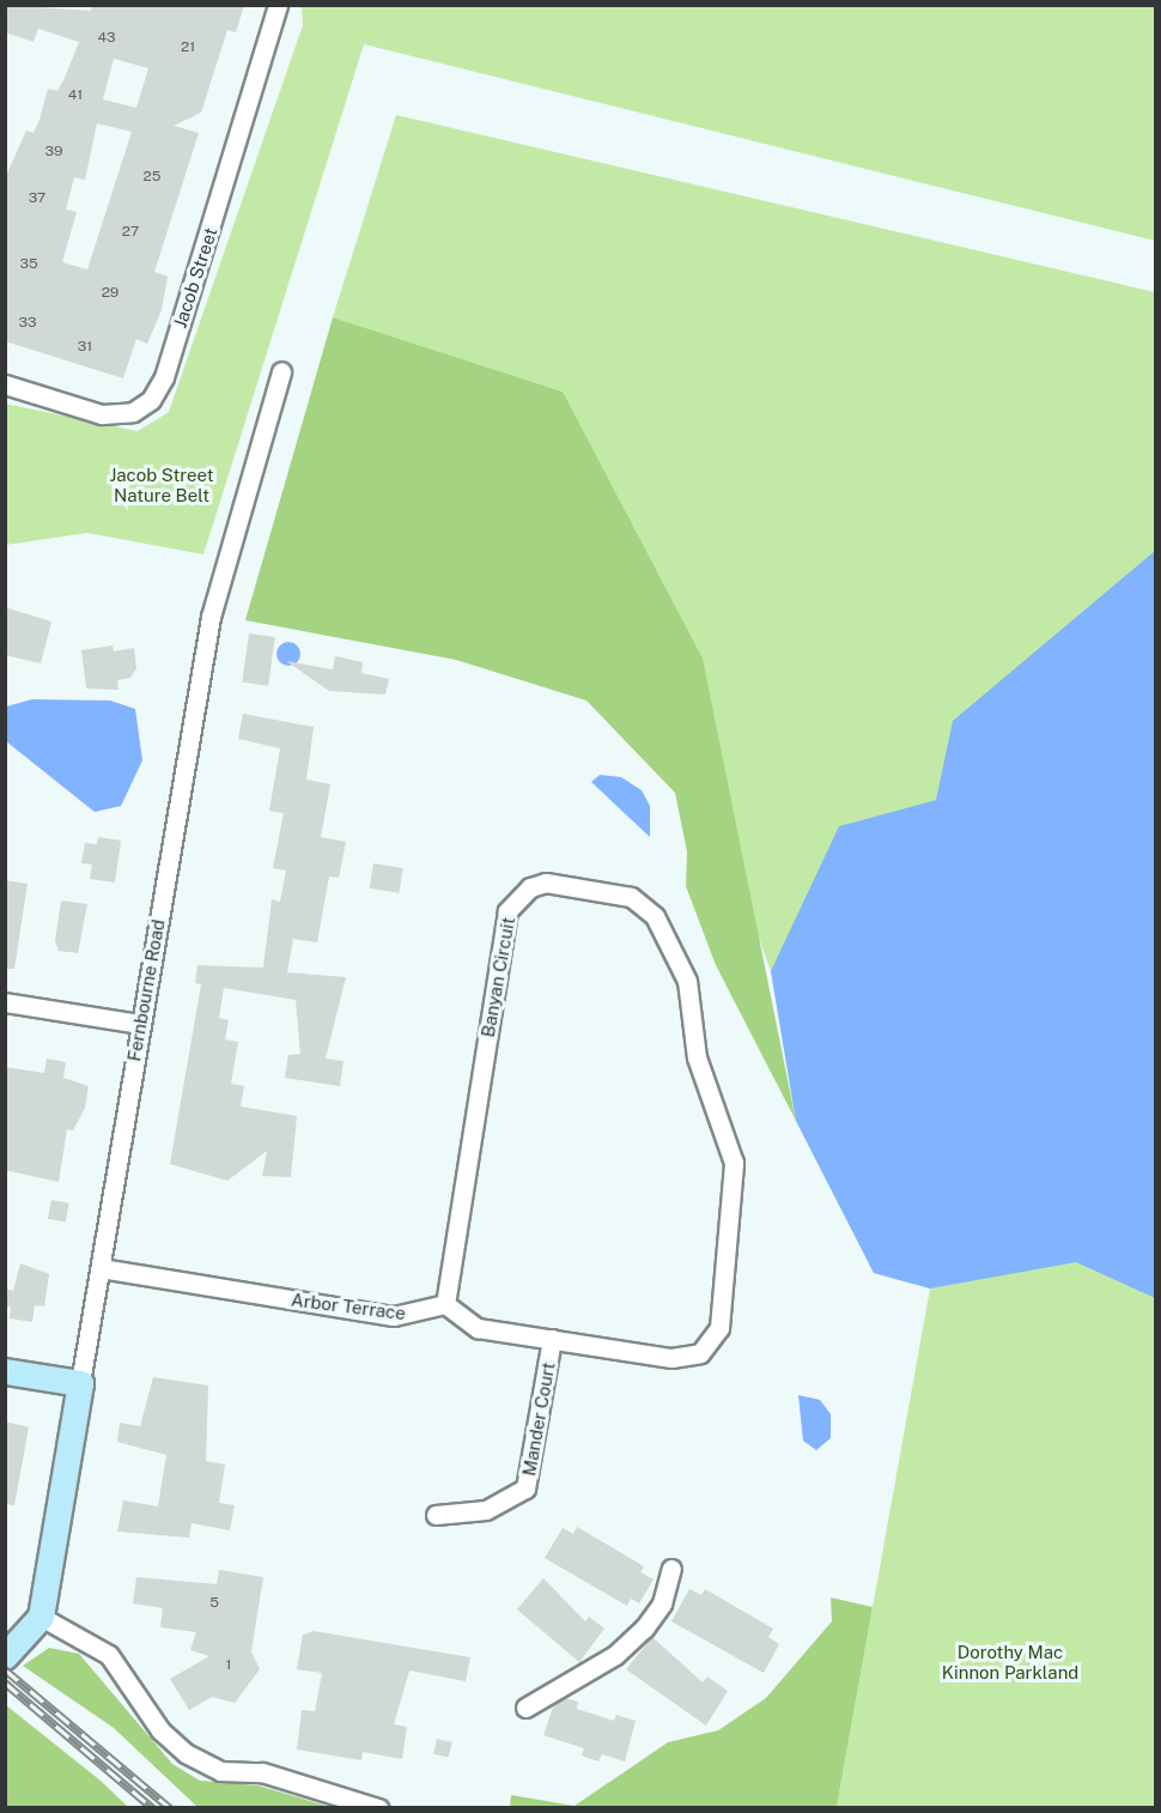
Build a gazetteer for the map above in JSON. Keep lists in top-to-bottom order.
{
  "streets": {
    "street": [
      "Jacob Street",
      "Banyan Circuit",
      "Fernbourne Road",
      "Arbor Terrace",
      "Mander Court"
    ]
  },
  "crossings": [
    ["Banyan Circuit", "Arbor Terrace"],
    ["Banyan Circuit", "Mander Court"],
    ["Fernbourne Road", "Arbor Terrace"]
  ],
  "parks": ["Jacob Street Nature Belt", "Dorothy Mac Kinnon Parkland"],
  "house_numbers": [
    "43",
    "21",
    "41",
    "39",
    "25",
    "37",
    "27",
    "35",
    "29",
    "33",
    "31",
    "5",
    "1"
  ]
}
